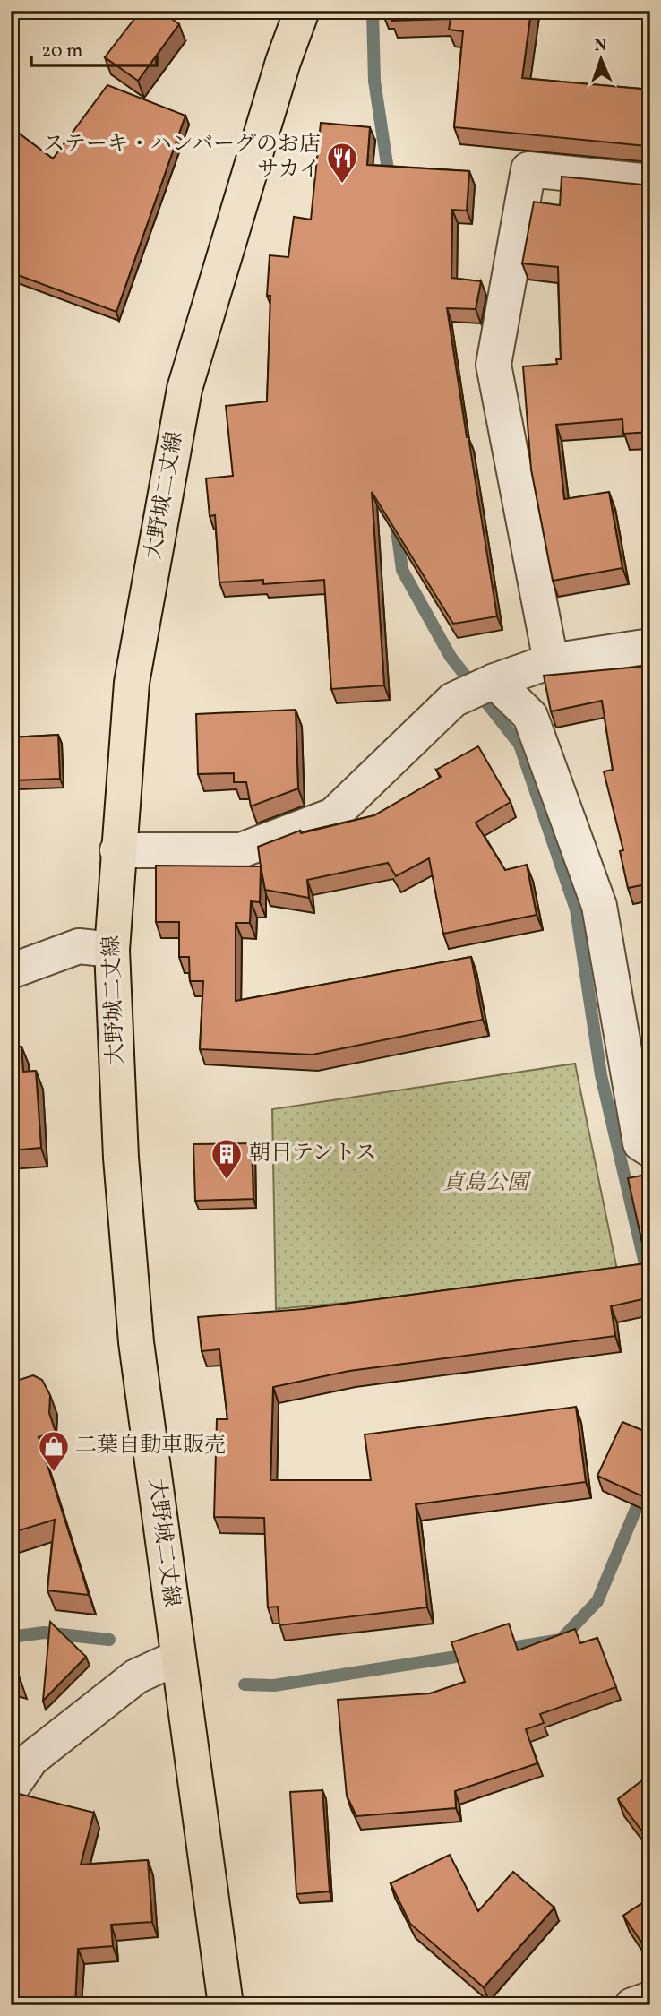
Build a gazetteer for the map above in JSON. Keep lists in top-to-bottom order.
{
  "streets": {
    "main road": ["大野城二丈線"]
  },
  "parks": ["貞島公園"],
  "places": {
    "restaurant": ["ステーキ・ハンバーグのお店 サカイ"],
    "building": ["朝日テントス"],
    "shop": ["二葉自動車販売"]
  },
  "scale_bar": "20 m",
  "north": "top"
}
